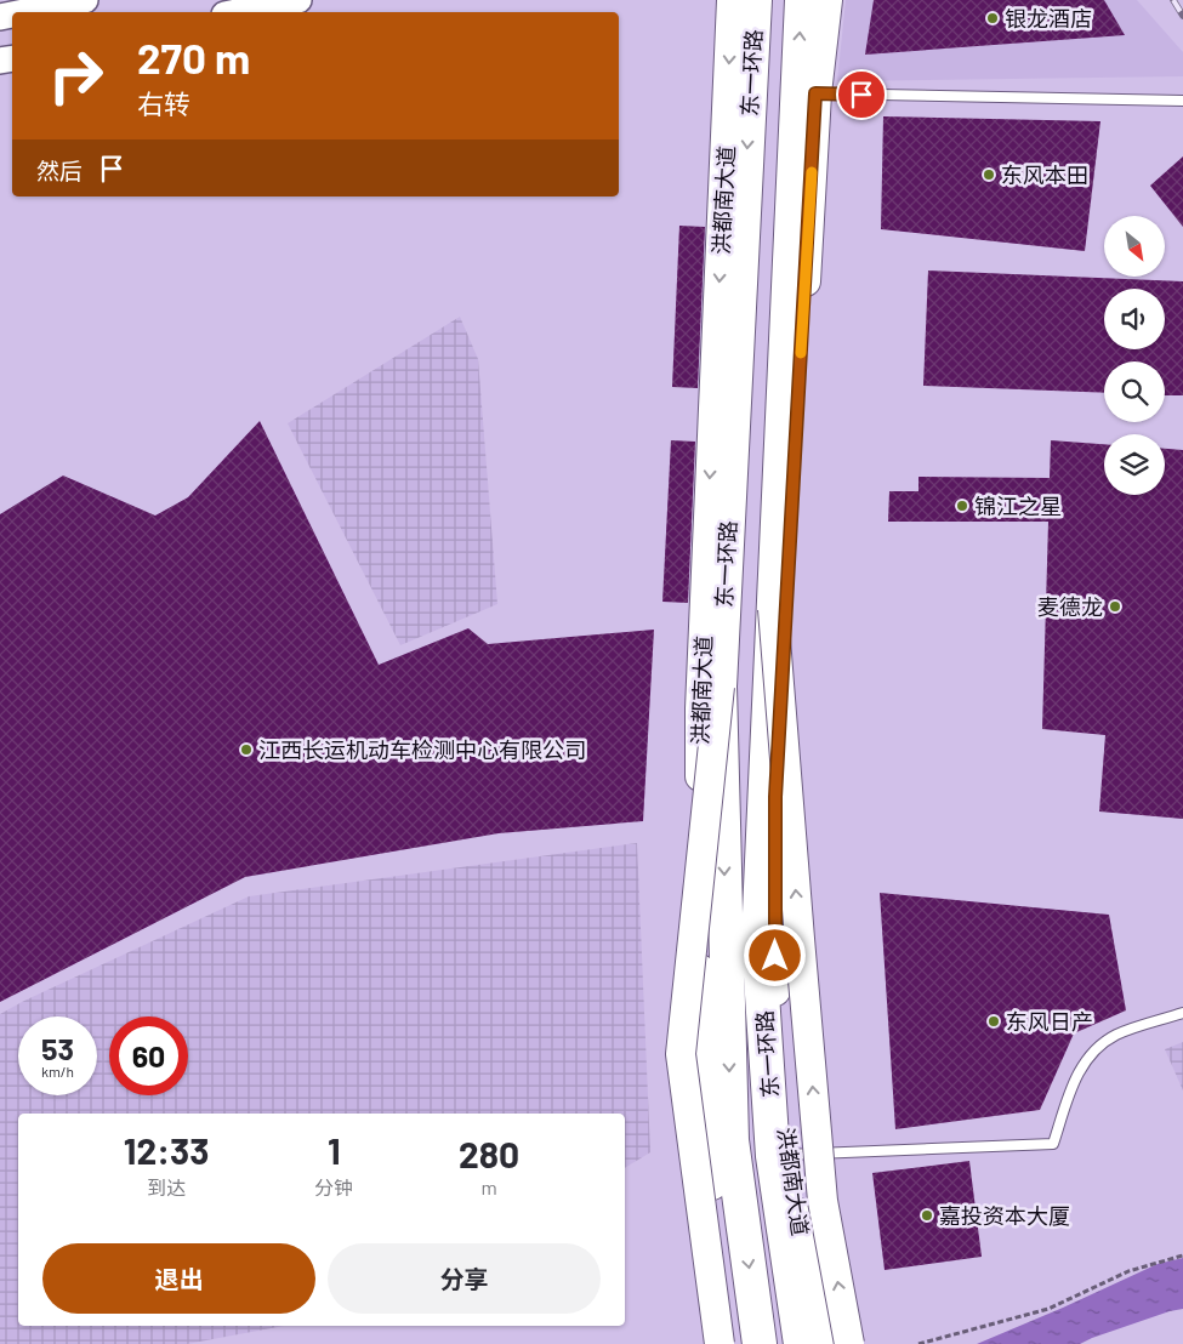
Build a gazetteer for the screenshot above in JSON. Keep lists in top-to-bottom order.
{
  "streets": {
    "highway": ["东一环路"],
    "main road": ["洪都南大道"]
  },
  "places": [
    "银龙酒店",
    "东风本田",
    "锦江之星",
    "麦德龙",
    "江西长运机动车检测中心有限公司",
    "东风日产",
    "嘉投资本大厦"
  ],
  "north": "bottom right",
  "page": {
    "turn": ["270 m", "右转"],
    "then": "然后",
    "speed": "53 km/h",
    "limit": "60",
    "eta": [
      "12:33",
      "到达",
      "1",
      "分钟",
      "280",
      "m"
    ],
    "buttons": ["退出", "分享"]
  }
}
